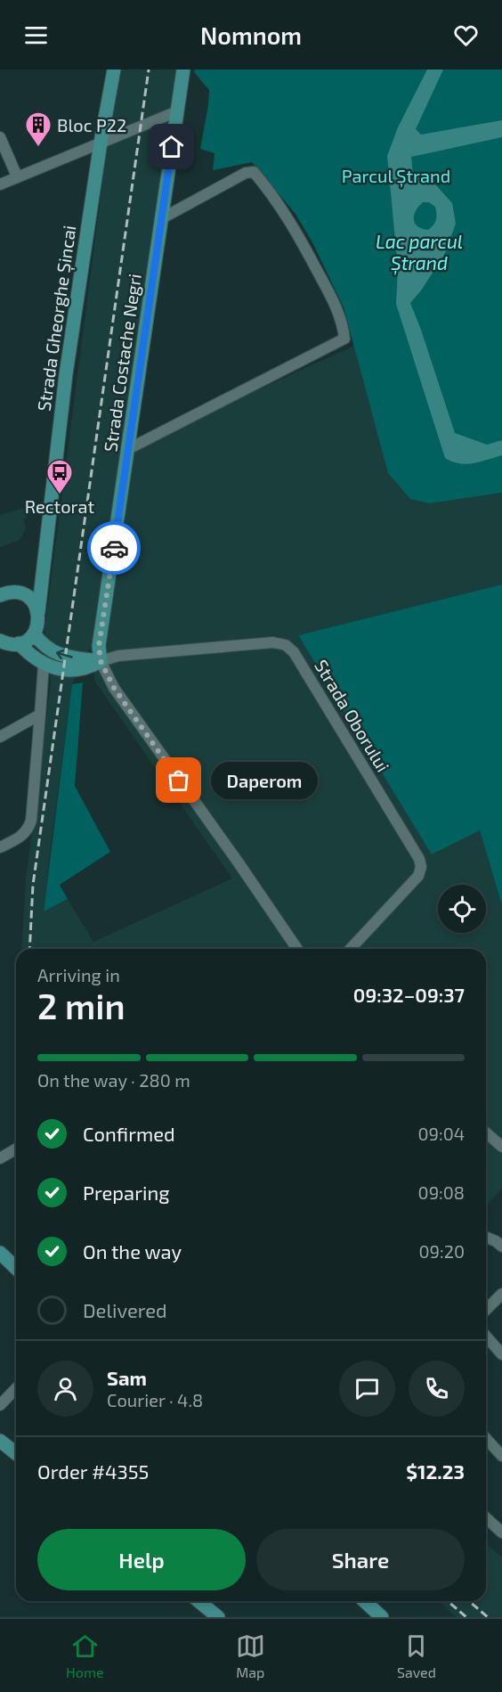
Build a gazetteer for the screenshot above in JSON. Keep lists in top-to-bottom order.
{
  "streets": {
    "main road": ["Strada Gheorghe Șincai", "Strada Costache Negri"],
    "street": ["Strada Oborului"]
  },
  "crossings": [
    ["Strada Costache Negri", "Strada Oborului"]
  ],
  "water": ["Lac parcul Ștrand"],
  "parks": ["Parcul Ștrand"],
  "places": {
    "building": ["Bloc P22"],
    "bus stop": ["Rectorat"],
    "other": ["Daperom"]
  },
  "page": {
    "header": "Nomnom",
    "bubble": "Daperom",
    "heading": ["2 min", "Arriving in", "09:32–09:37"],
    "panel": [
      "Sam",
      "Courier · 4.8",
      "Order #4355",
      "$12.23"
    ],
    "bar": "On the way · 280 m",
    "list": [
      ["Confirmed", "09:04"],
      ["Preparing", "09:08"],
      ["On the way", "09:20"],
      "Delivered"
    ],
    "buttons": ["Help", "Share"],
    "tabs": ["Home", "Map", "Saved"]
  }
}
